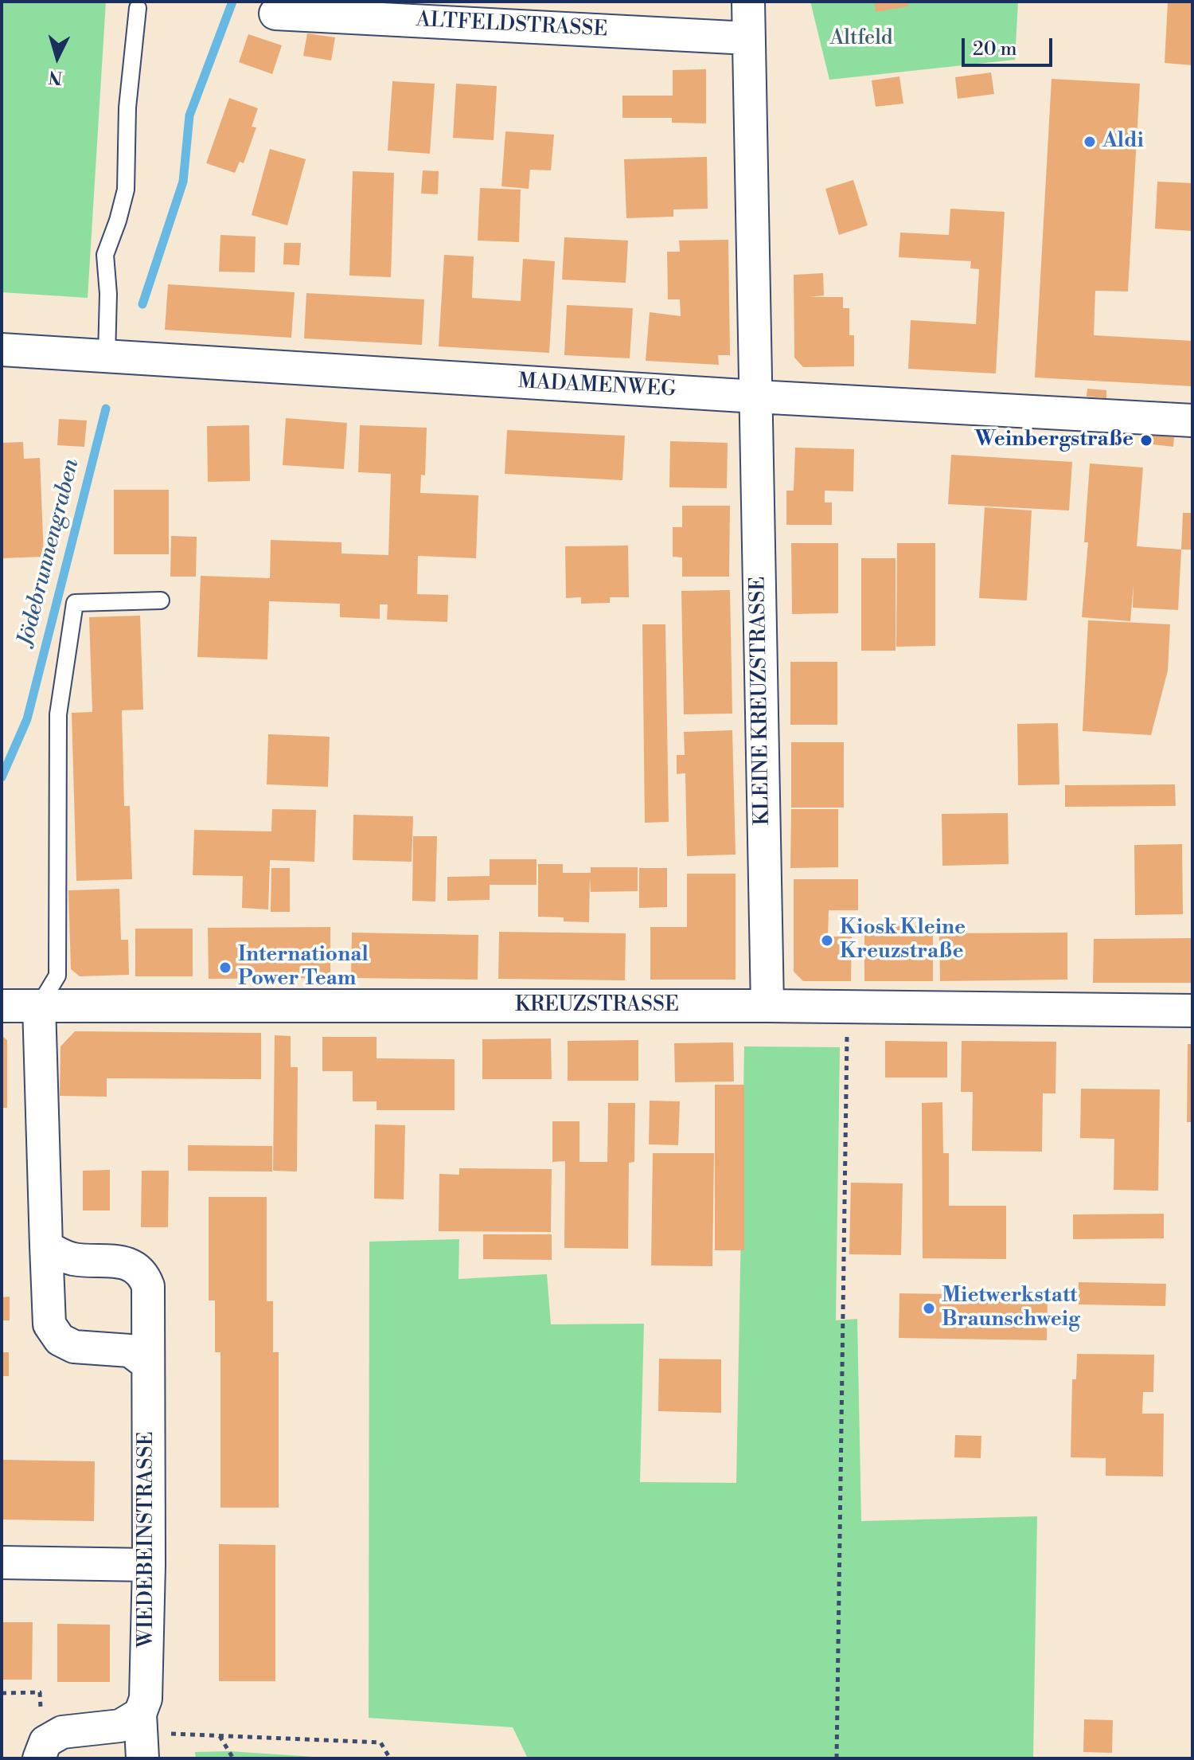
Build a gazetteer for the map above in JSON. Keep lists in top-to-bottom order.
{
  "streets": {
    "street": [
      "ALTFELDSTRASSE",
      "MADAMENWEG",
      "KLEINE KREUZSTRASSE",
      "KREUZSTRASSE",
      "WIEDEBEINSTRASSE"
    ]
  },
  "crossings": [
    ["MADAMENWEG", "KLEINE KREUZSTRASSE"],
    ["KLEINE KREUZSTRASSE", "KREUZSTRASSE"]
  ],
  "water": ["Jödebrunnengraben"],
  "parks": ["Altfeld"],
  "places": [
    "Aldi",
    "Weinbergstraße",
    "Kiosk Kleine Kreuzstraße",
    "International Power Team",
    "Mietwerkstatt Braunschweig"
  ],
  "scale_bar": "20 m",
  "north": "bottom"
}
